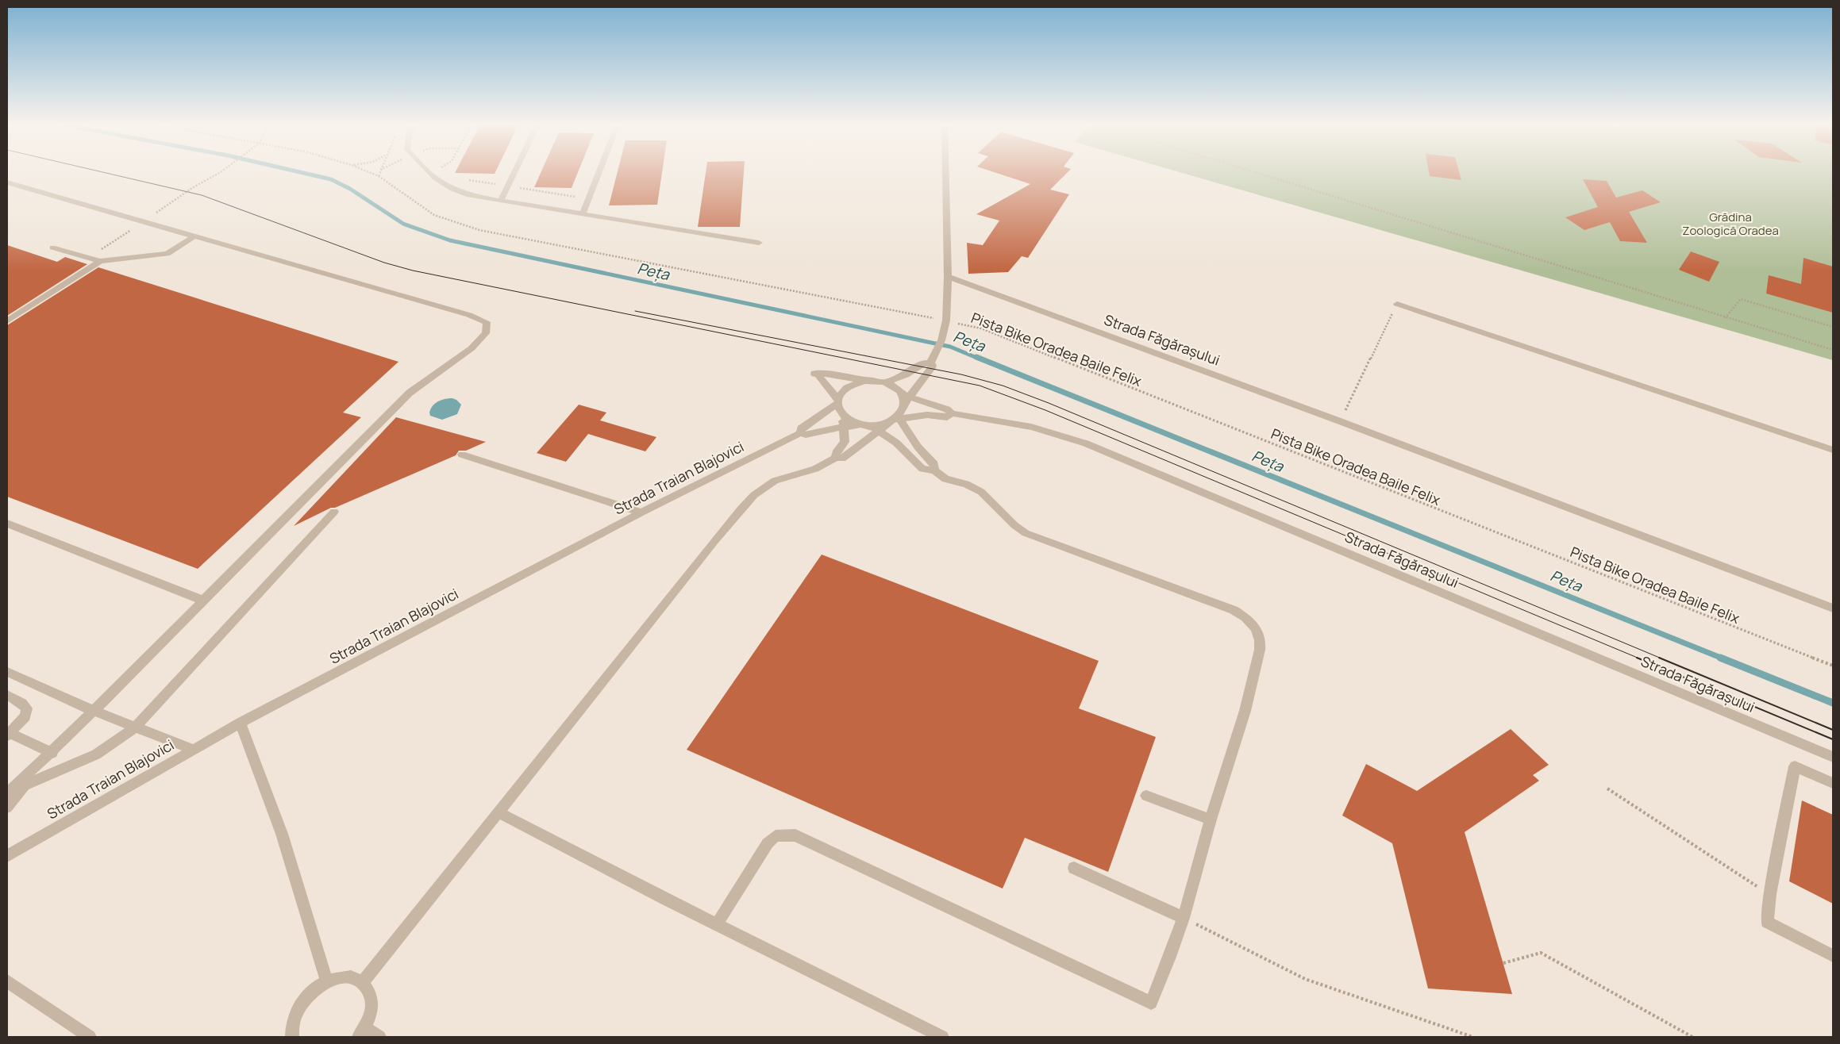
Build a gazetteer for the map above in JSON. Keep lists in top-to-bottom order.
{
  "streets": {
    "street": ["Strada Făgărașului", "Strada Traian Blajovici"],
    "path": ["Pista Bike Oradea Baile Felix"]
  },
  "crossings": [
    ["Strada Făgărașului", "Strada Traian Blajovici"]
  ],
  "water": ["Peța"],
  "parks": ["Grădina Zoologică Oradea"]
}
